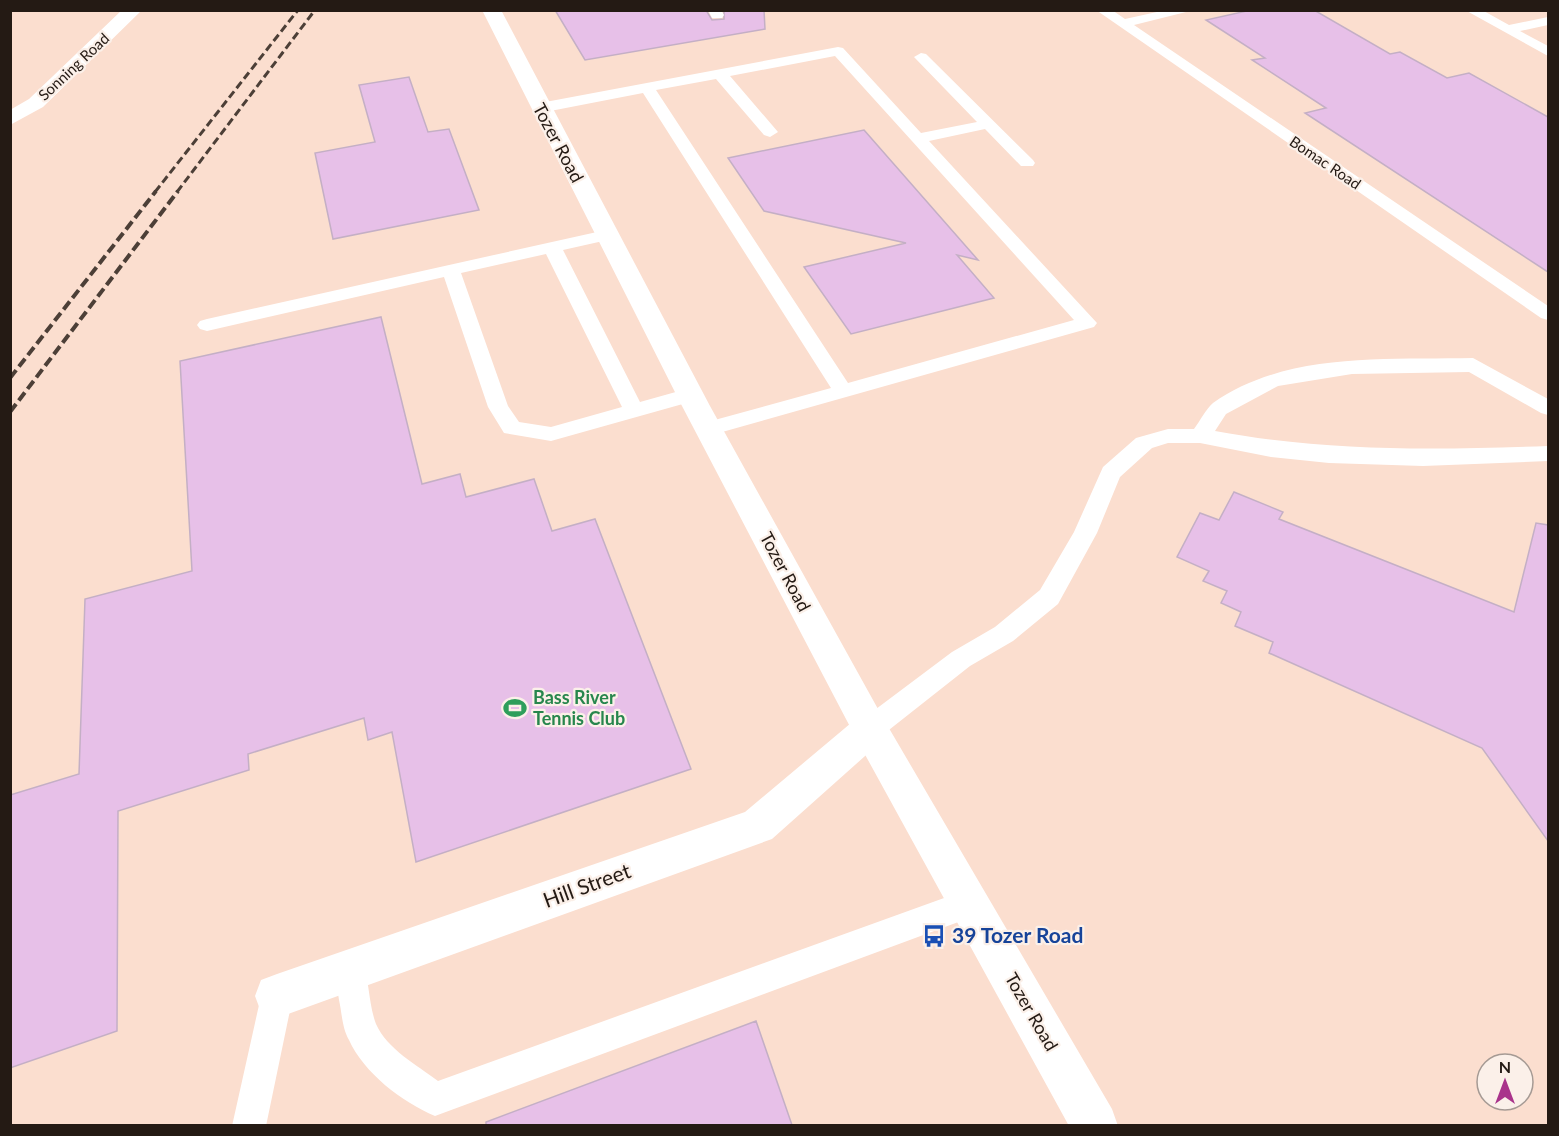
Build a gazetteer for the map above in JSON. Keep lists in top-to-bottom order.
{
  "streets": {
    "main road": ["Sonning Road", "Tozer Road", "Hill Street"],
    "lane": ["Bomac Road"]
  },
  "crossings": [
    ["Tozer Road", "Hill Street"]
  ],
  "places": {
    "sports": ["Bass River Tennis Club"],
    "bus stop": ["39 Tozer Road"]
  },
  "north": "top"
}
